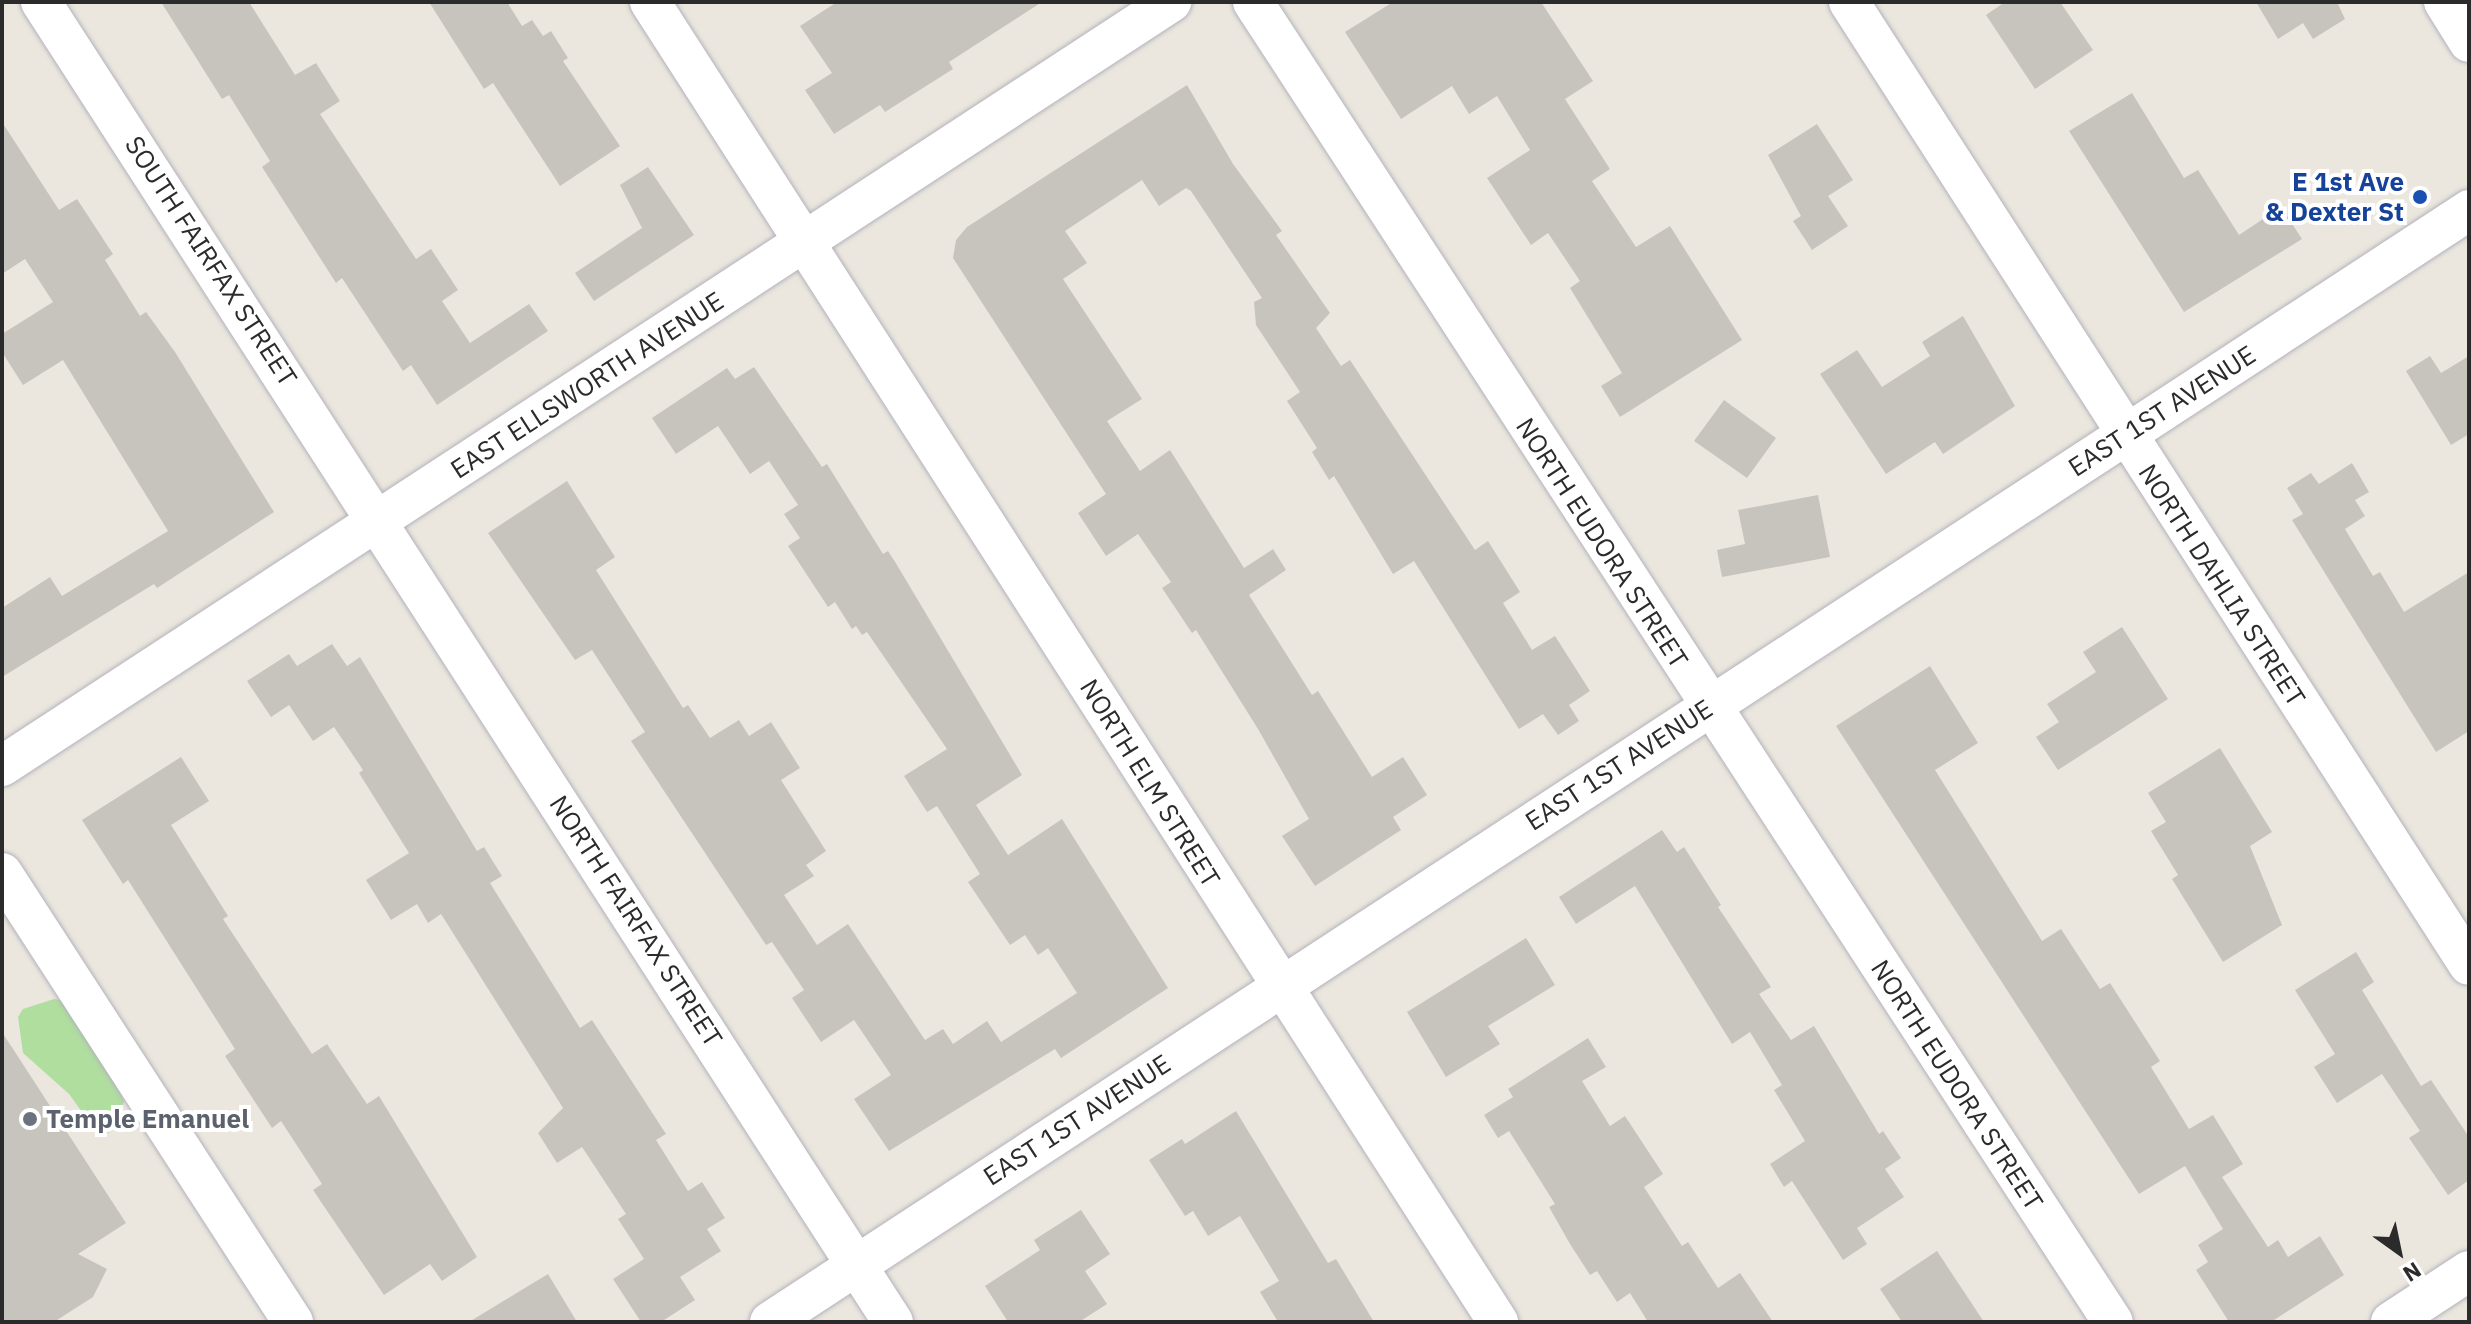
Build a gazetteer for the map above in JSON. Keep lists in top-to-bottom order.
{
  "streets": {
    "street": [
      "SOUTH FAIRFAX STREET",
      "EAST ELLSWORTH AVENUE",
      "EAST 1ST AVENUE",
      "NORTH EUDORA STREET",
      "NORTH DAHLIA STREET",
      "NORTH ELM STREET",
      "NORTH FAIRFAX STREET"
    ]
  },
  "crossings": [
    ["SOUTH FAIRFAX STREET", "EAST ELLSWORTH AVENUE"],
    ["SOUTH FAIRFAX STREET", "NORTH FAIRFAX STREET"],
    ["EAST ELLSWORTH AVENUE", "NORTH ELM STREET"],
    ["EAST ELLSWORTH AVENUE", "NORTH FAIRFAX STREET"],
    ["EAST 1ST AVENUE", "NORTH EUDORA STREET"],
    ["EAST 1ST AVENUE", "NORTH DAHLIA STREET"],
    ["EAST 1ST AVENUE", "NORTH ELM STREET"],
    ["EAST 1ST AVENUE", "NORTH FAIRFAX STREET"]
  ],
  "places": ["E 1st Ave & Dexter St", "Temple Emanuel"],
  "north": "bottom right"
}
